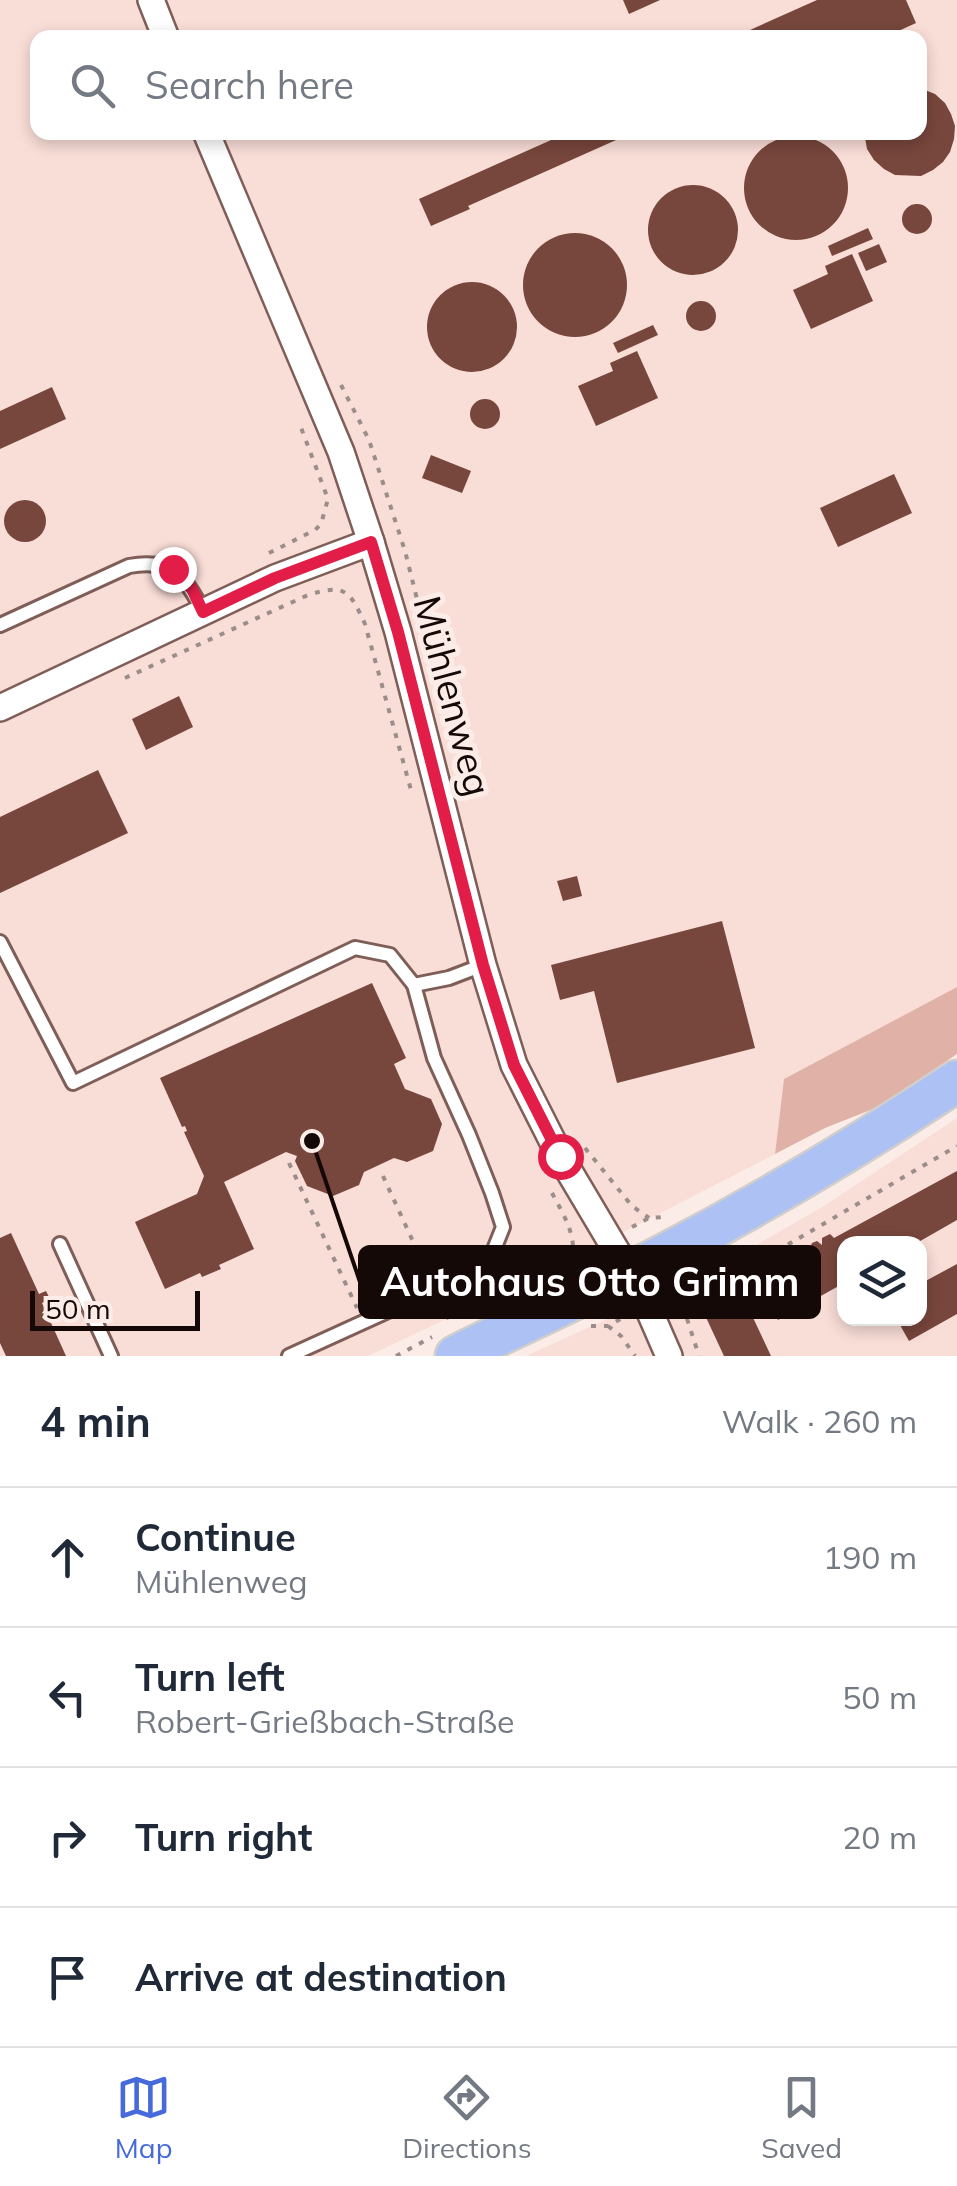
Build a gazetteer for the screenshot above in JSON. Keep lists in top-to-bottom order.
{
  "streets": {
    "street": ["Mühlenweg"]
  },
  "places": ["Autohaus Otto Grimm"],
  "scale_bar": "50 m",
  "page": {
    "search": "Search here",
    "scale": "50 m",
    "heading": ["4 min", "Walk · 260 m"],
    "list": [
      ["Continue", "Mühlenweg", "190 m"],
      ["Turn left", "Robert-Grießbach-Straße", "50 m"],
      ["Turn right", "20 m"],
      "Arrive at destination"
    ],
    "nav": ["Map", "Directions", "Saved"]
  }
}
